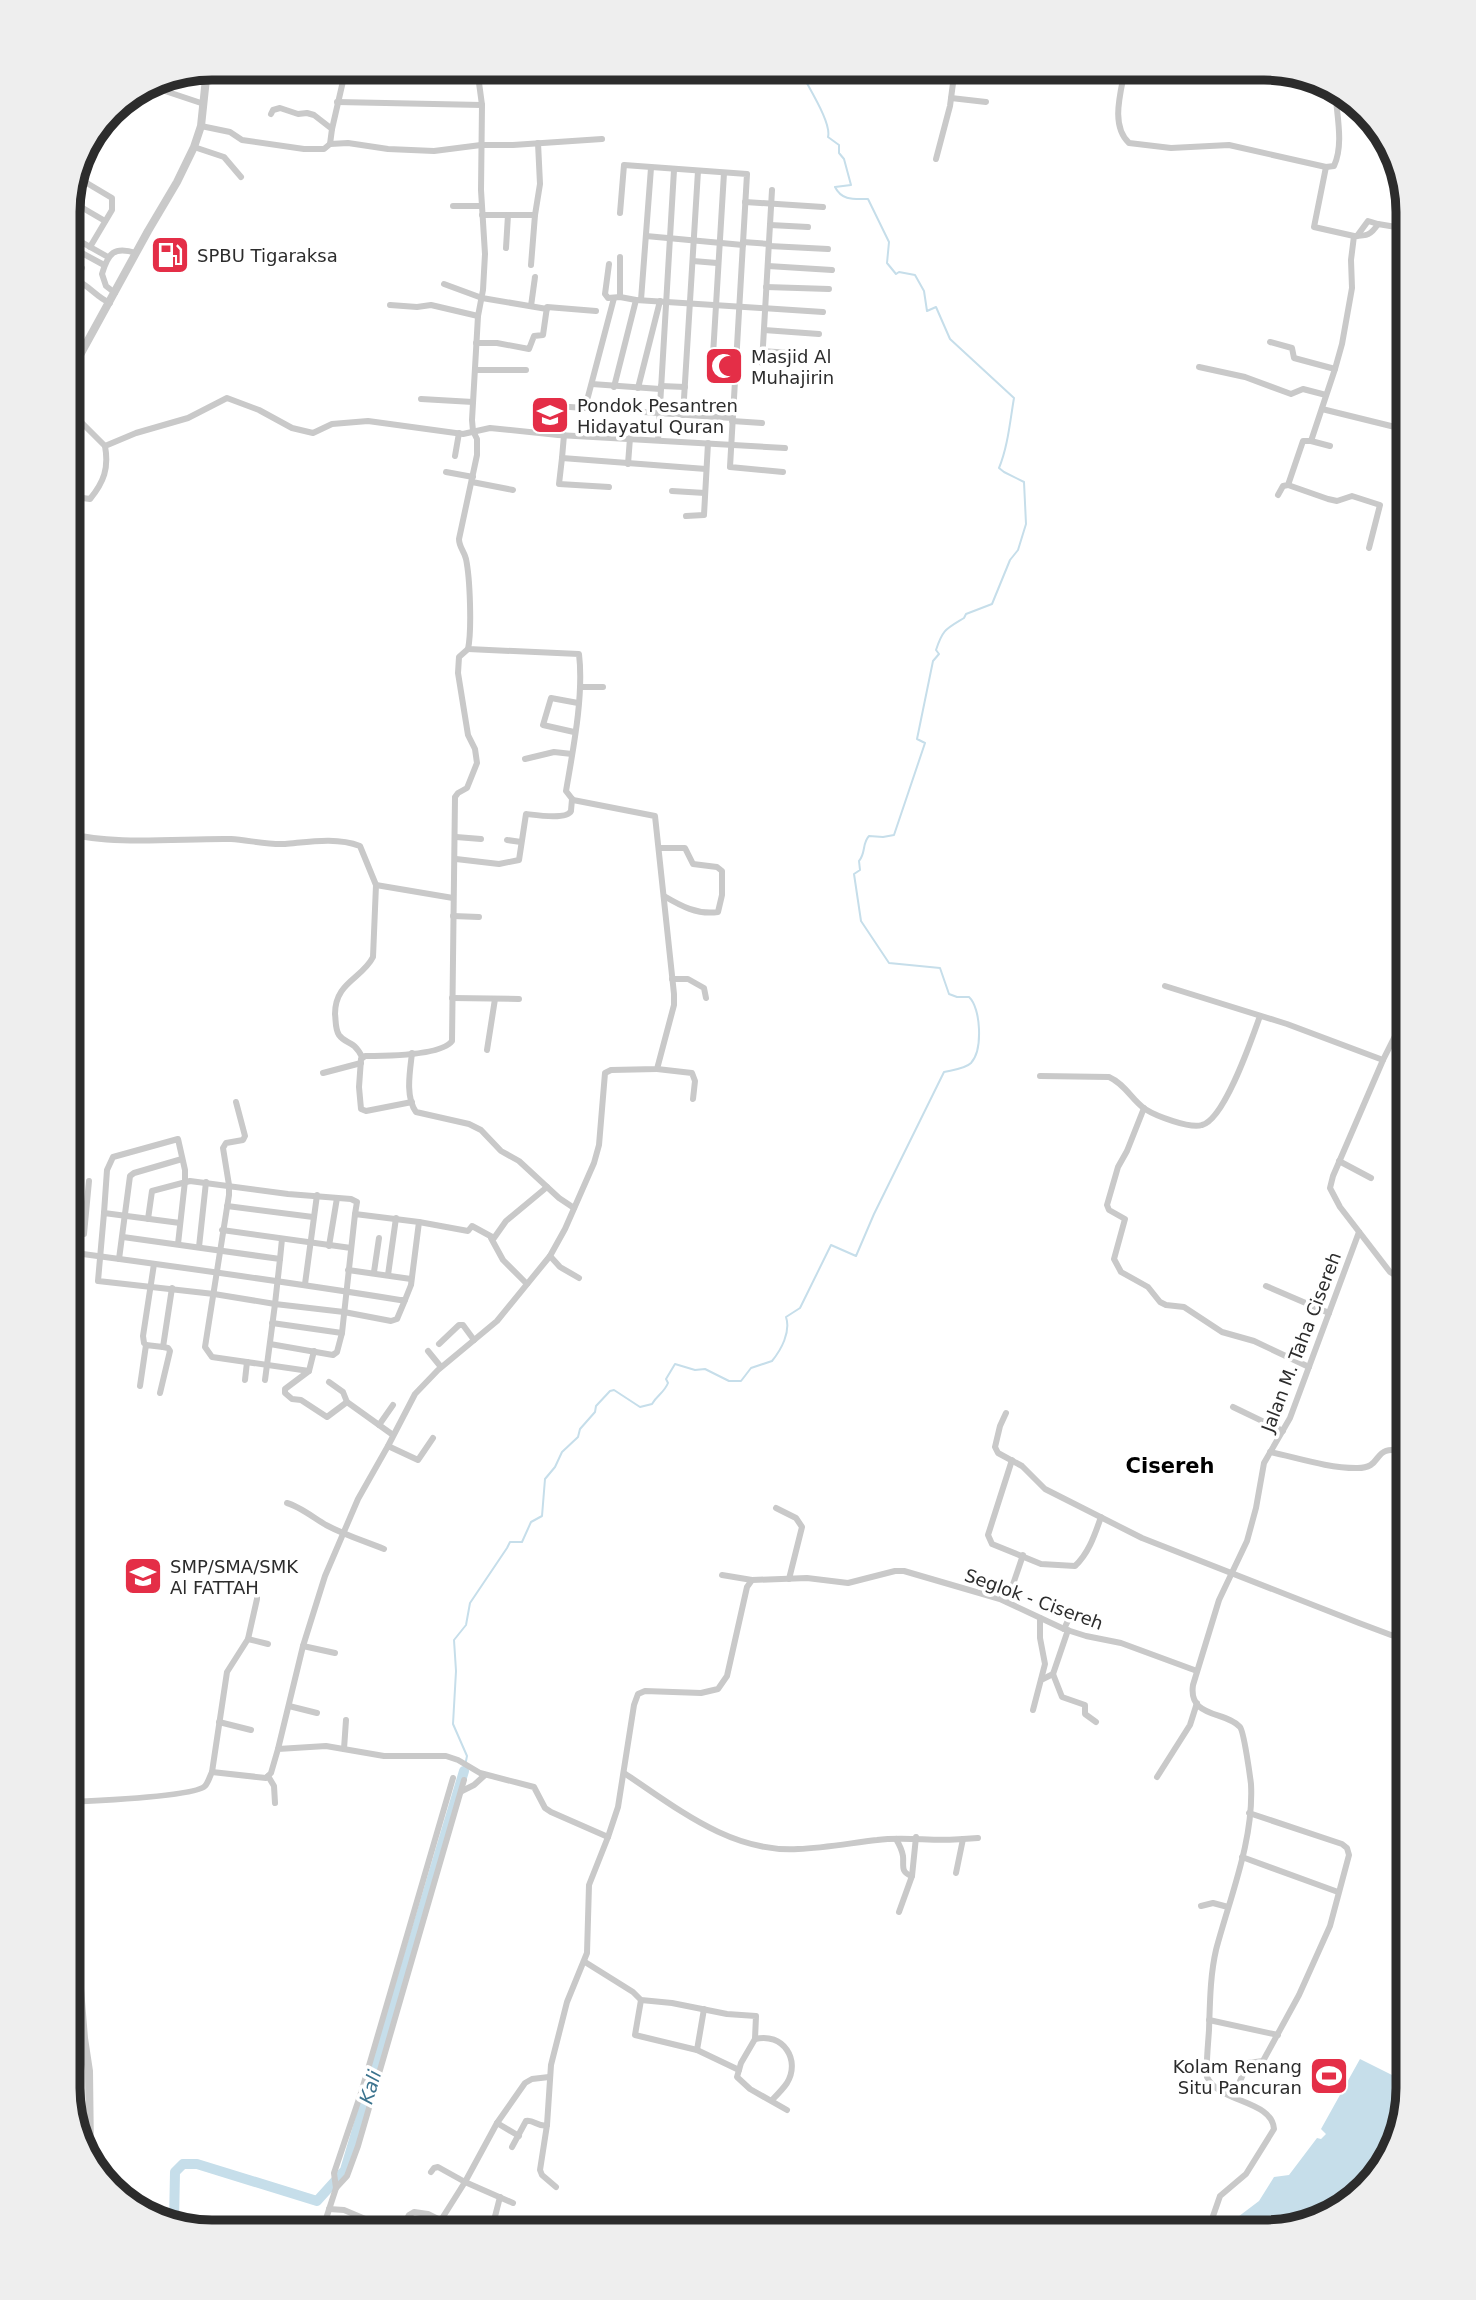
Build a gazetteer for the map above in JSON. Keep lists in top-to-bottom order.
{
  "streets": {
    "street": ["Jalan M. Taha Cisereh", "Seglok - Cisereh"]
  },
  "crossings": [
    ["Jalan M. Taha Cisereh", "Seglok - Cisereh"]
  ],
  "districts": ["Cisereh"],
  "water": ["Kali"],
  "places": {
    "fuel station": ["SPBU Tigaraksa"],
    "mosque": ["Masjid Al Muhajirin"],
    "school or university": ["Pondok Pesantren Hidayatul Quran", "SMP/SMA/SMK Al FATTAH"],
    "sports": ["Kolam Renang Situ Pancuran"]
  }
}
